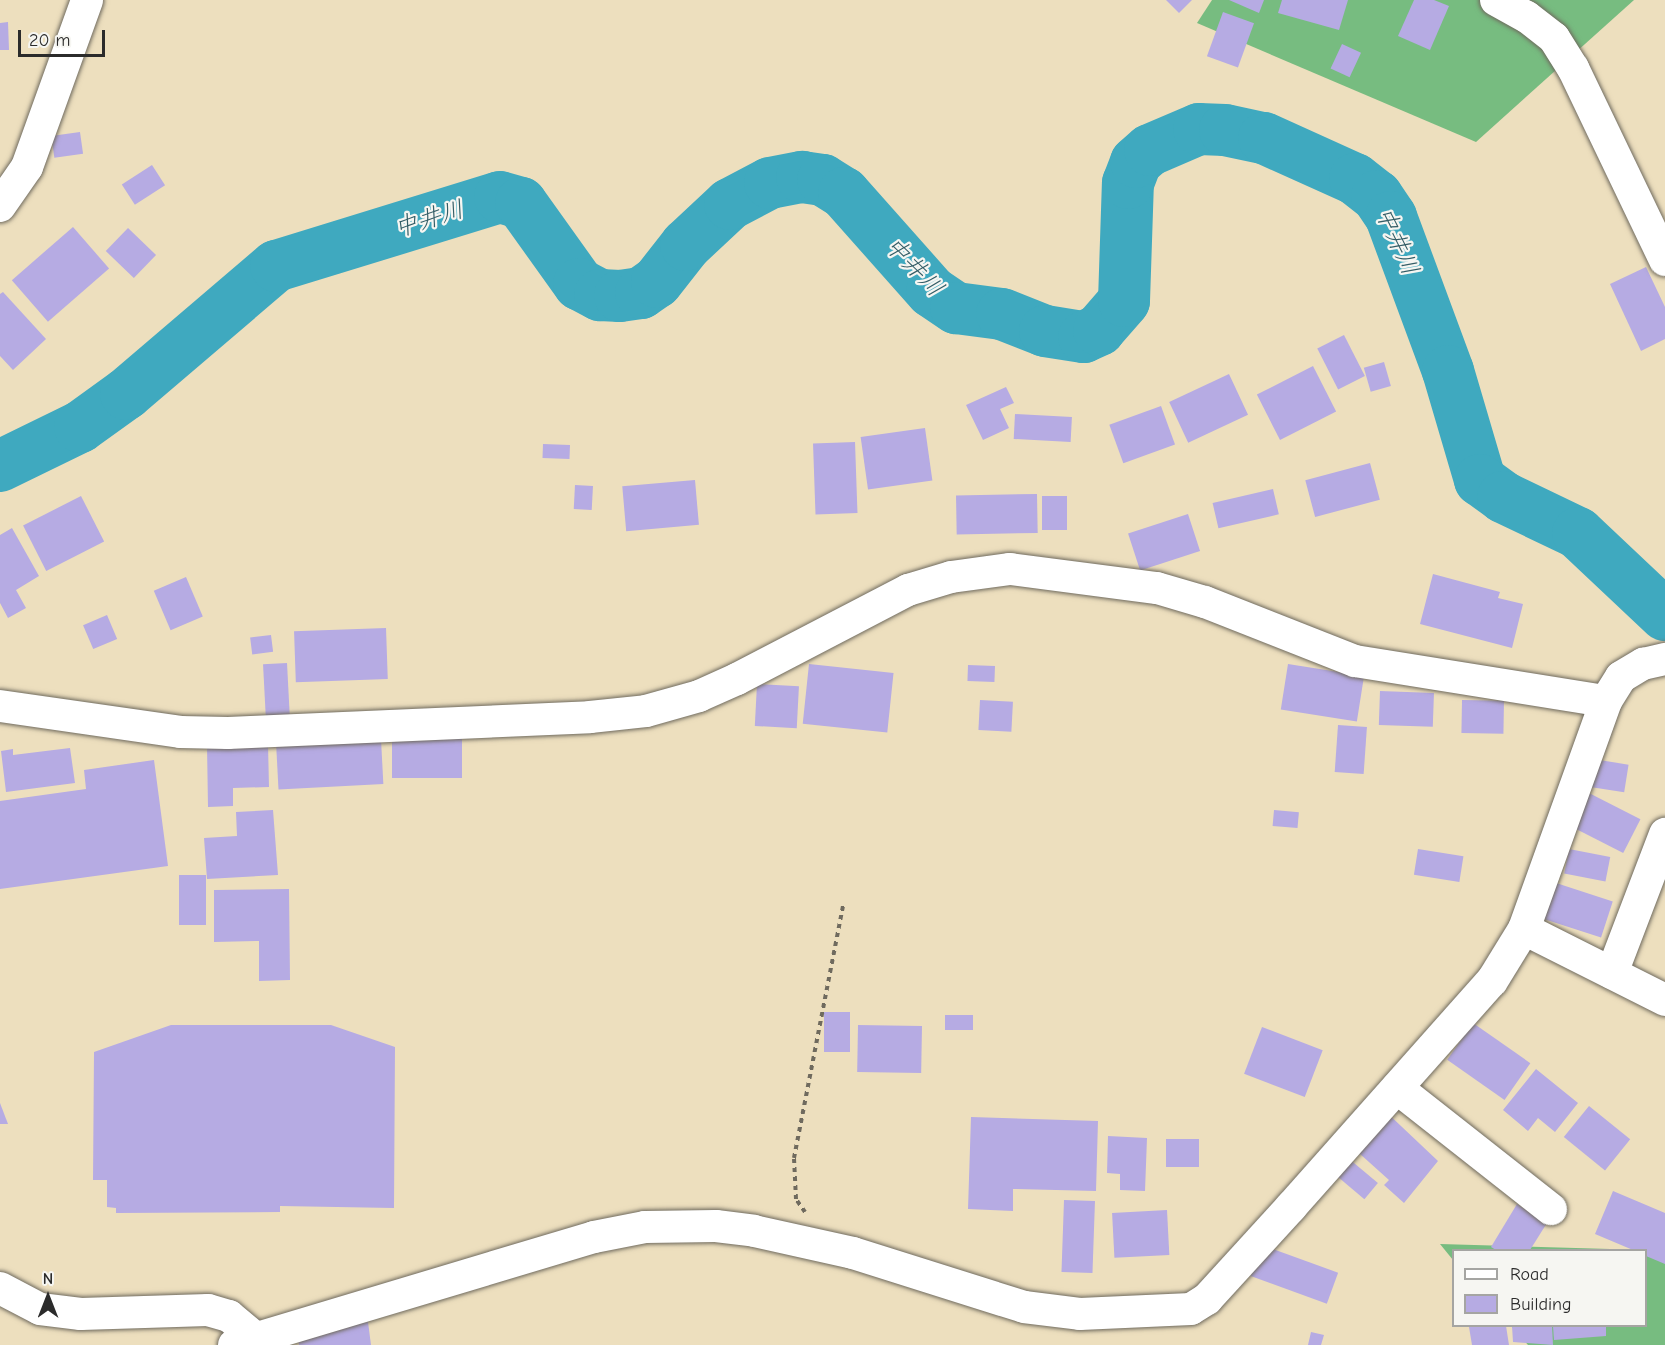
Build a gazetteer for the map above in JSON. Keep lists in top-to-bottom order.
{
  "water": ["中井川"],
  "legend": ["Road", "Building"],
  "scale_bar": "20 m",
  "north": "top"
}
